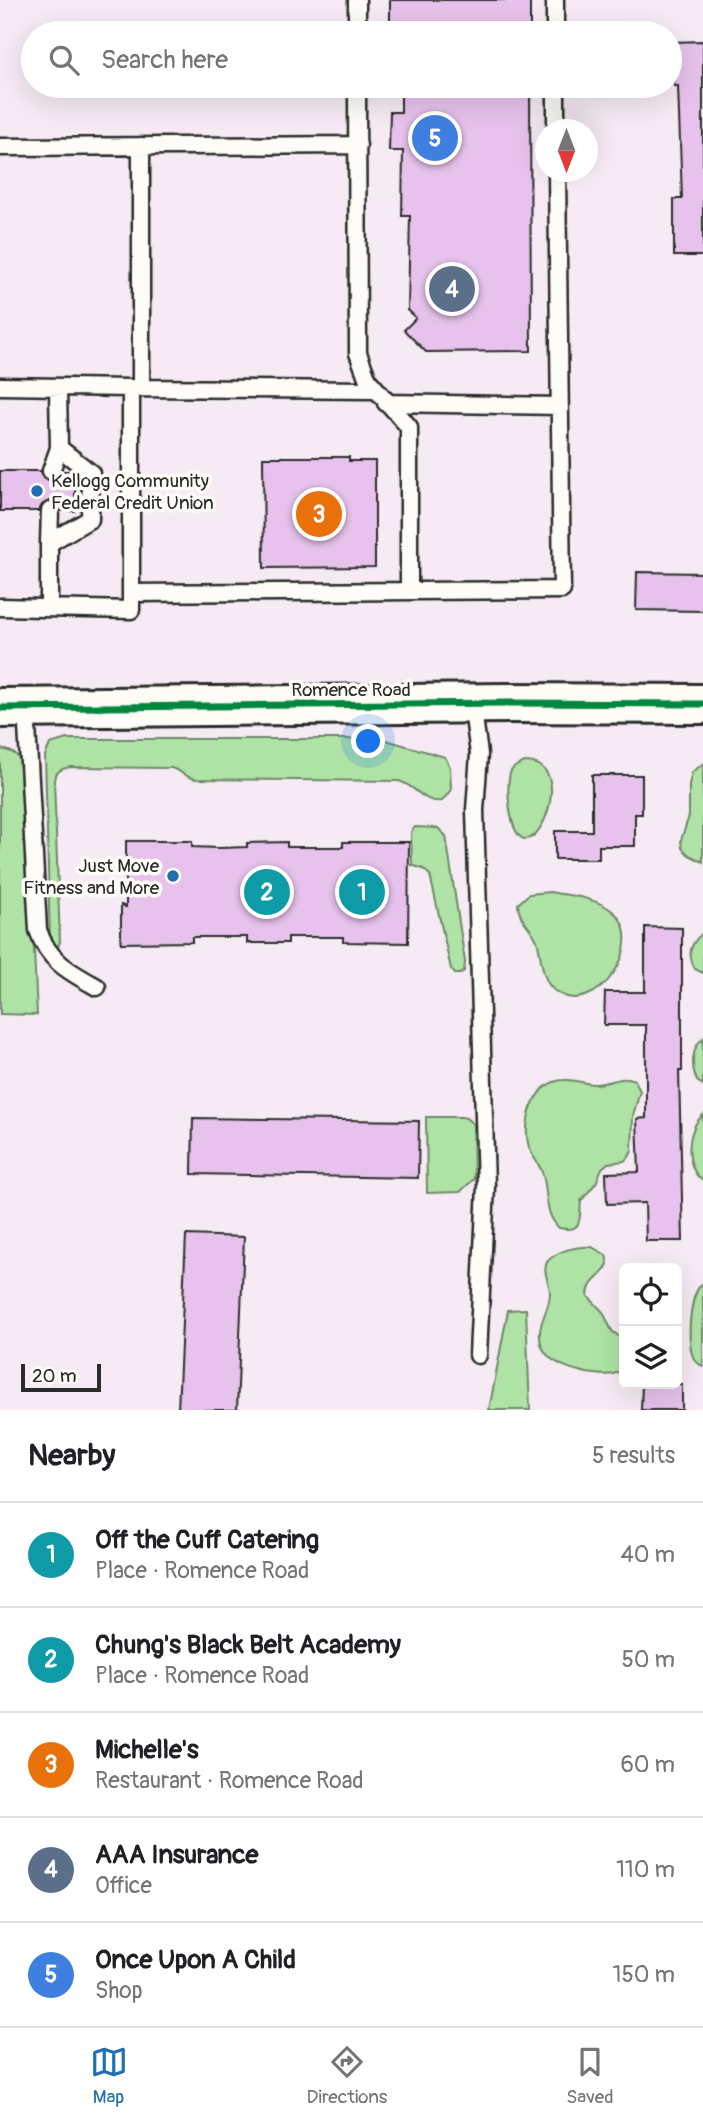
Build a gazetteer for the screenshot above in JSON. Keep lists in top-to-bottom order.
{
  "streets": {
    "street": ["Romence Road"]
  },
  "places": ["Kellogg Community Federal Credit Union", "Just Move Fitness and More"],
  "scale_bar": "20 m",
  "north": "bottom",
  "page": {
    "search": "Search here",
    "pins": [
      "5",
      "4",
      "3",
      "1",
      "2"
    ],
    "scale": "20 m",
    "heading": ["Nearby", "5 results"],
    "list": [
      {
        "mark": "1",
        "name": "Off the Cuff Catering",
        "note": "Place · Romence Road",
        "value": "40 m"
      },
      {
        "mark": "2",
        "name": "Chung's Black Belt Academy",
        "note": "Place · Romence Road",
        "value": "50 m"
      },
      {
        "mark": "3",
        "name": "Michelle's",
        "note": "Restaurant · Romence Road",
        "value": "60 m"
      },
      {
        "mark": "4",
        "name": "AAA Insurance",
        "note": "Office",
        "value": "110 m"
      },
      {
        "mark": "5",
        "name": "Once Upon A Child",
        "note": "Shop",
        "value": "150 m"
      }
    ],
    "nav": ["Map", "Directions", "Saved"]
  }
}
